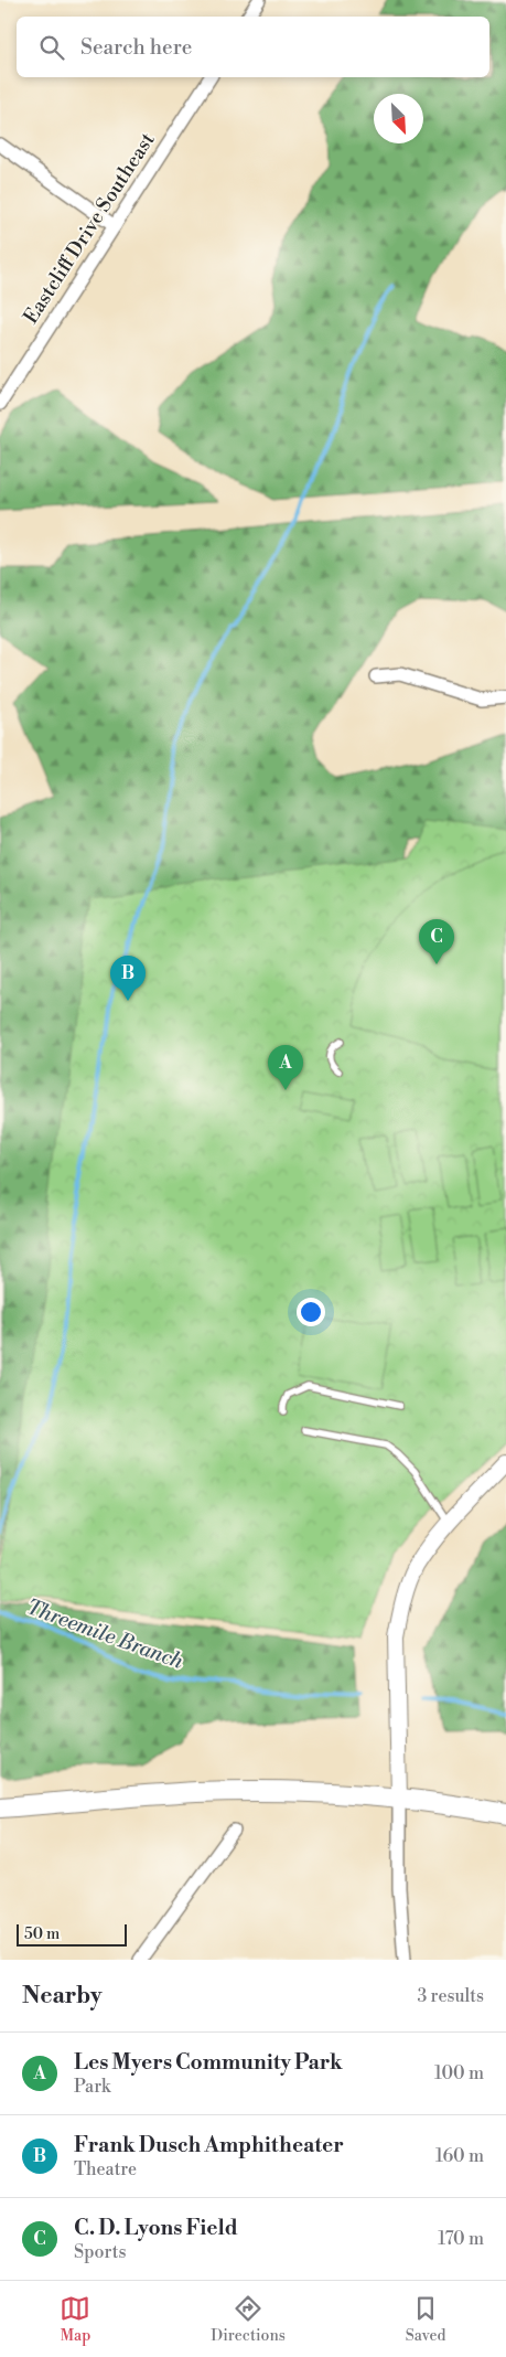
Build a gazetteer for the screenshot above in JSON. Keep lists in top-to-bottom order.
{
  "streets": {
    "street": ["Eastcliff Drive Southeast"]
  },
  "water": ["Threemile Branch"],
  "scale_bar": "50 m",
  "north": "bottom right",
  "page": {
    "search": "Search here",
    "pins": ["C", "B", "A"],
    "scale": "50 m",
    "heading": ["Nearby", "3 results"],
    "list": [
      {
        "mark": "A",
        "name": "Les Myers Community Park",
        "note": "Park",
        "value": "100 m"
      },
      {
        "mark": "B",
        "name": "Frank Dusch Amphitheater",
        "note": "Theatre",
        "value": "160 m"
      },
      {
        "mark": "C",
        "name": "C. D. Lyons Field",
        "note": "Sports",
        "value": "170 m"
      }
    ],
    "nav": ["Map", "Directions", "Saved"]
  }
}
